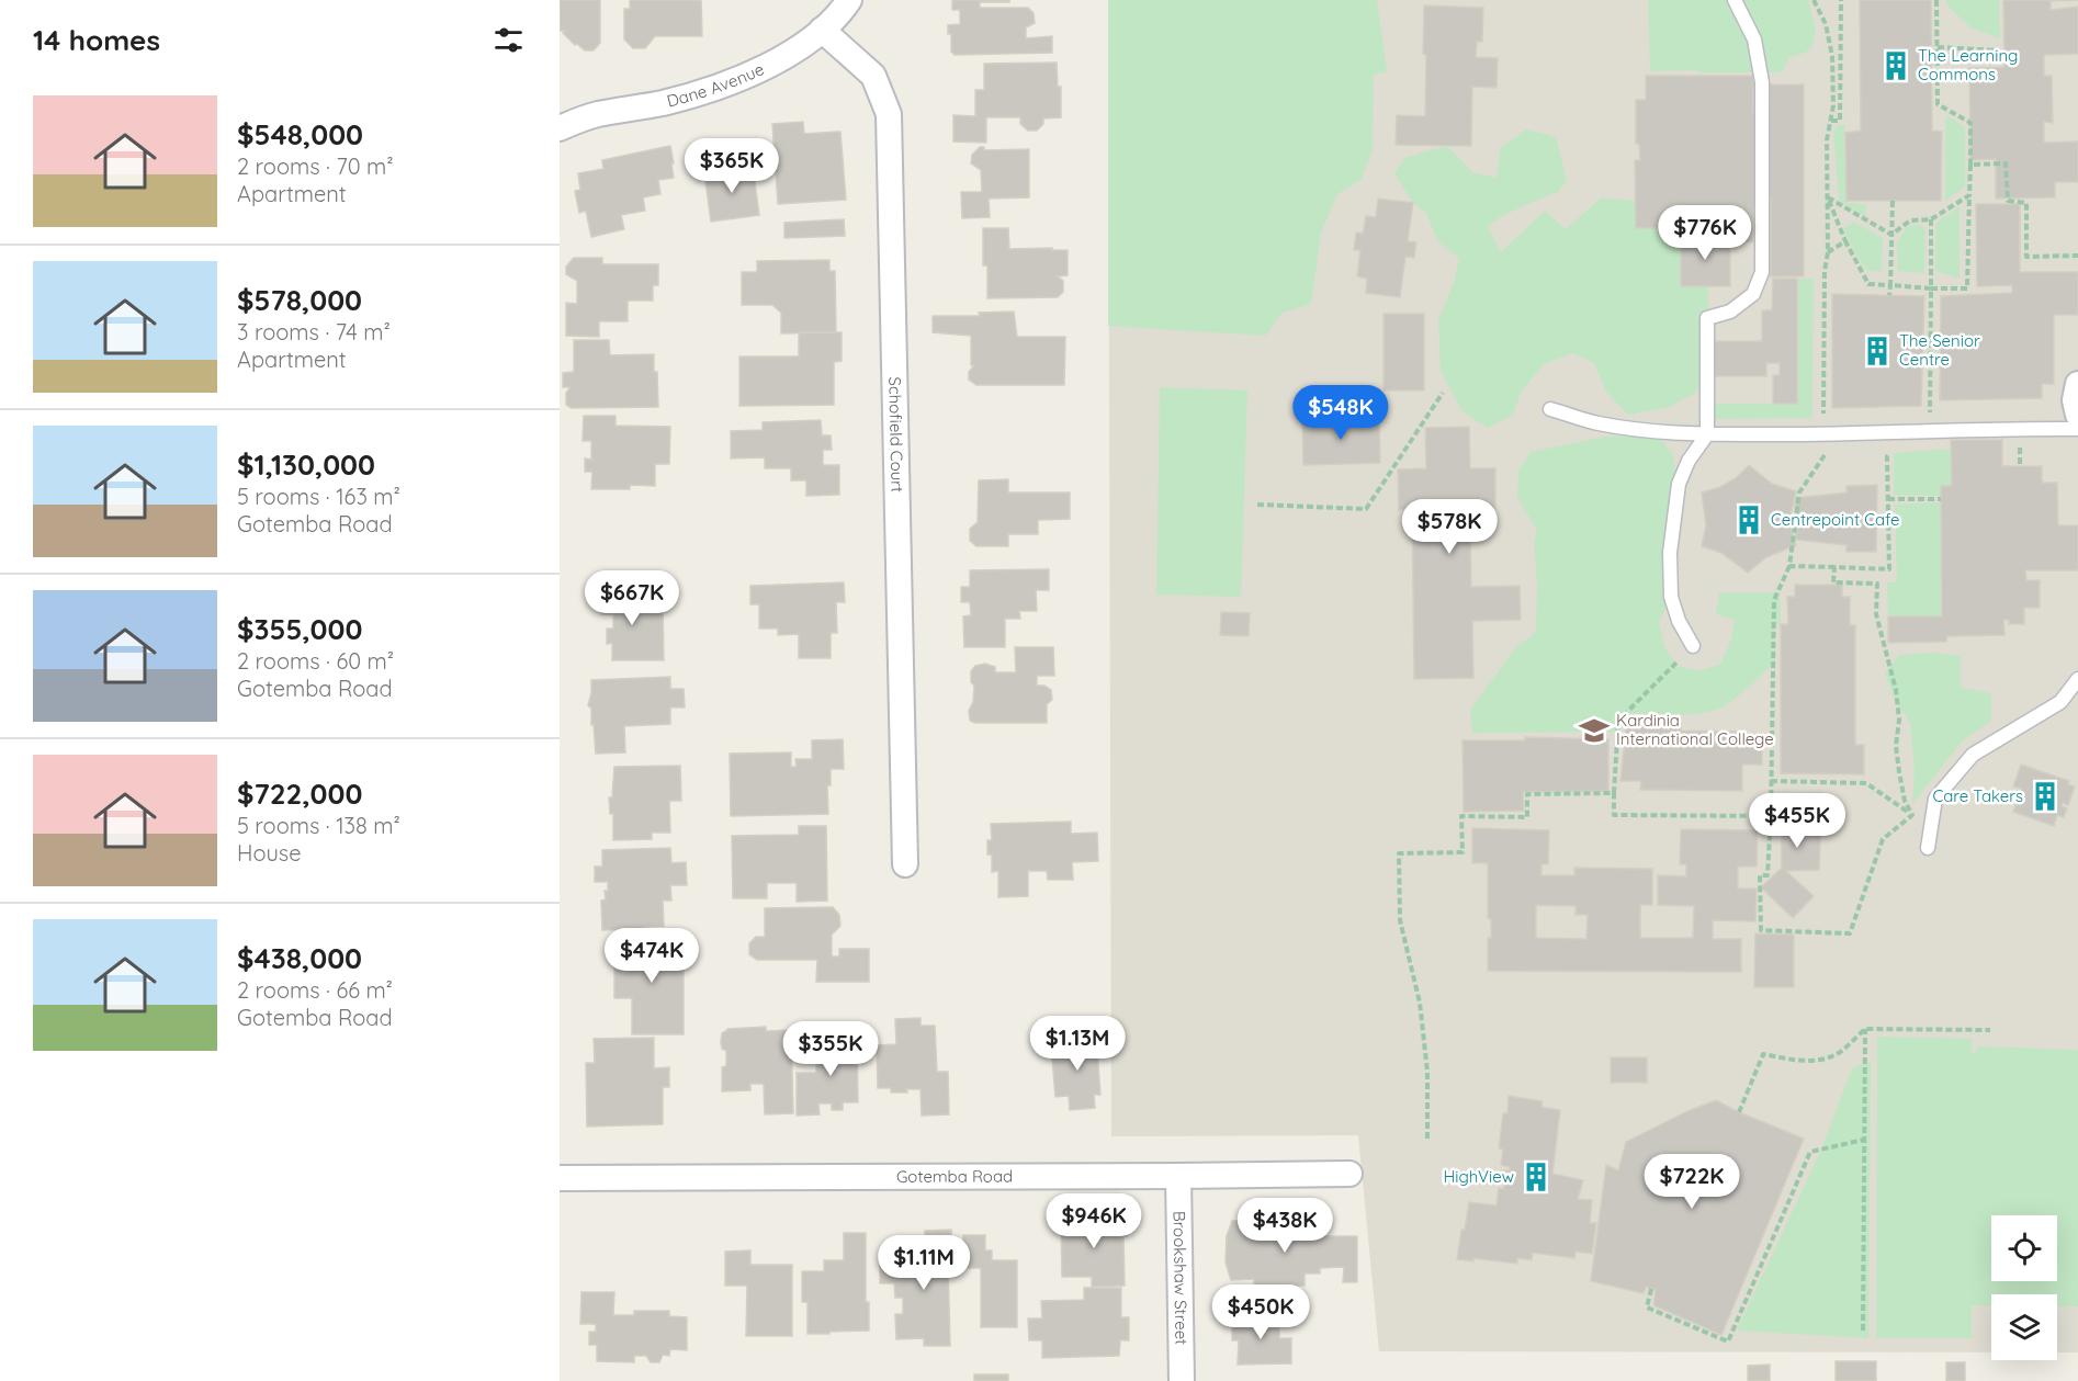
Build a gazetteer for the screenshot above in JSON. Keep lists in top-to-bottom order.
{
  "streets": {
    "street": [
      "Dane Avenue",
      "Schofield Court",
      "Gotemba Road",
      "Brookshaw Street"
    ]
  },
  "crossings": [
    ["Dane Avenue", "Schofield Court"],
    ["Gotemba Road", "Brookshaw Street"]
  ],
  "places": {
    "building": [
      "The Learning Commons",
      "The Senior Centre",
      "Centrepoint Cafe",
      "Care Takers",
      "HighView"
    ],
    "school or university": ["Kardinia International College"]
  },
  "page": {
    "heading": "14 homes",
    "list": [
      {
        "name": "$548,000",
        "note": "2 rooms · 70 m² · Apartment"
      },
      {
        "name": "$578,000",
        "note": "3 rooms · 74 m² · Apartment"
      },
      {
        "name": "$1,130,000",
        "note": "5 rooms · 163 m² · Gotemba Road"
      },
      {
        "name": "$355,000",
        "note": "2 rooms · 60 m² · Gotemba Road"
      },
      {
        "name": "$722,000",
        "note": "5 rooms · 138 m² · House"
      },
      {
        "name": "$438,000",
        "note": "2 rooms · 66 m² · Gotemba Road"
      }
    ],
    "price": [
      "$365K",
      "$776K",
      "$548K",
      "$578K",
      "$667K",
      "$455K",
      "$474K",
      "$1.13M",
      "$355K",
      "$722K",
      "$946K",
      "$438K",
      "$1.11M",
      "$450K"
    ]
  }
}
